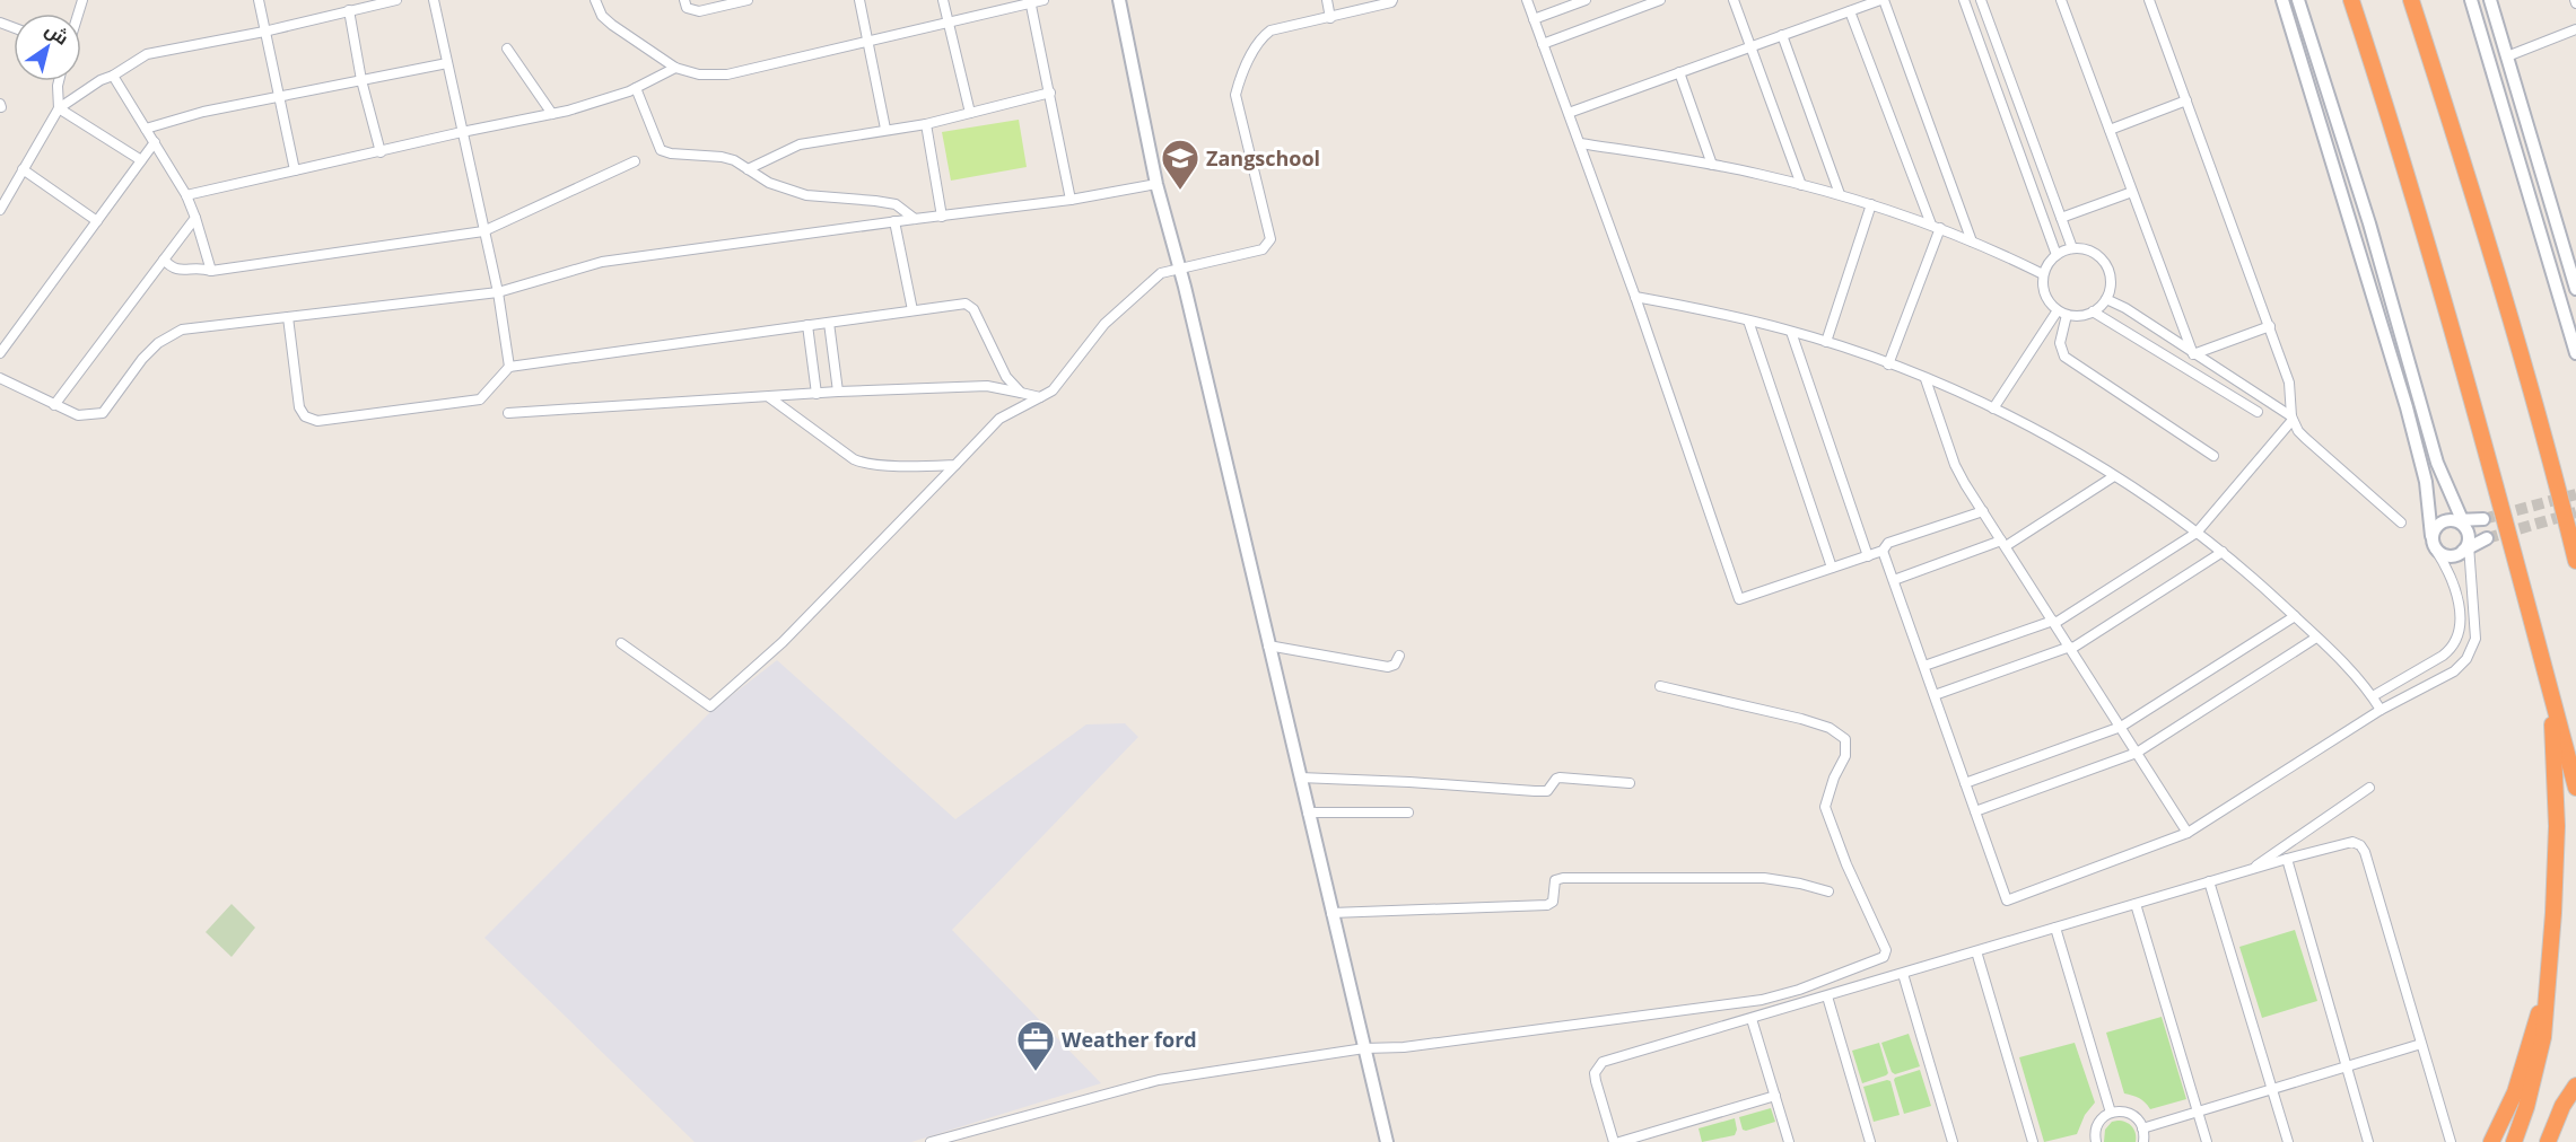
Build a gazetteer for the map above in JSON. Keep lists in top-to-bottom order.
{
  "places": {
    "school or university": ["Zangschool"],
    "office": ["Weather ford"]
  },
  "north": "top right"
}
